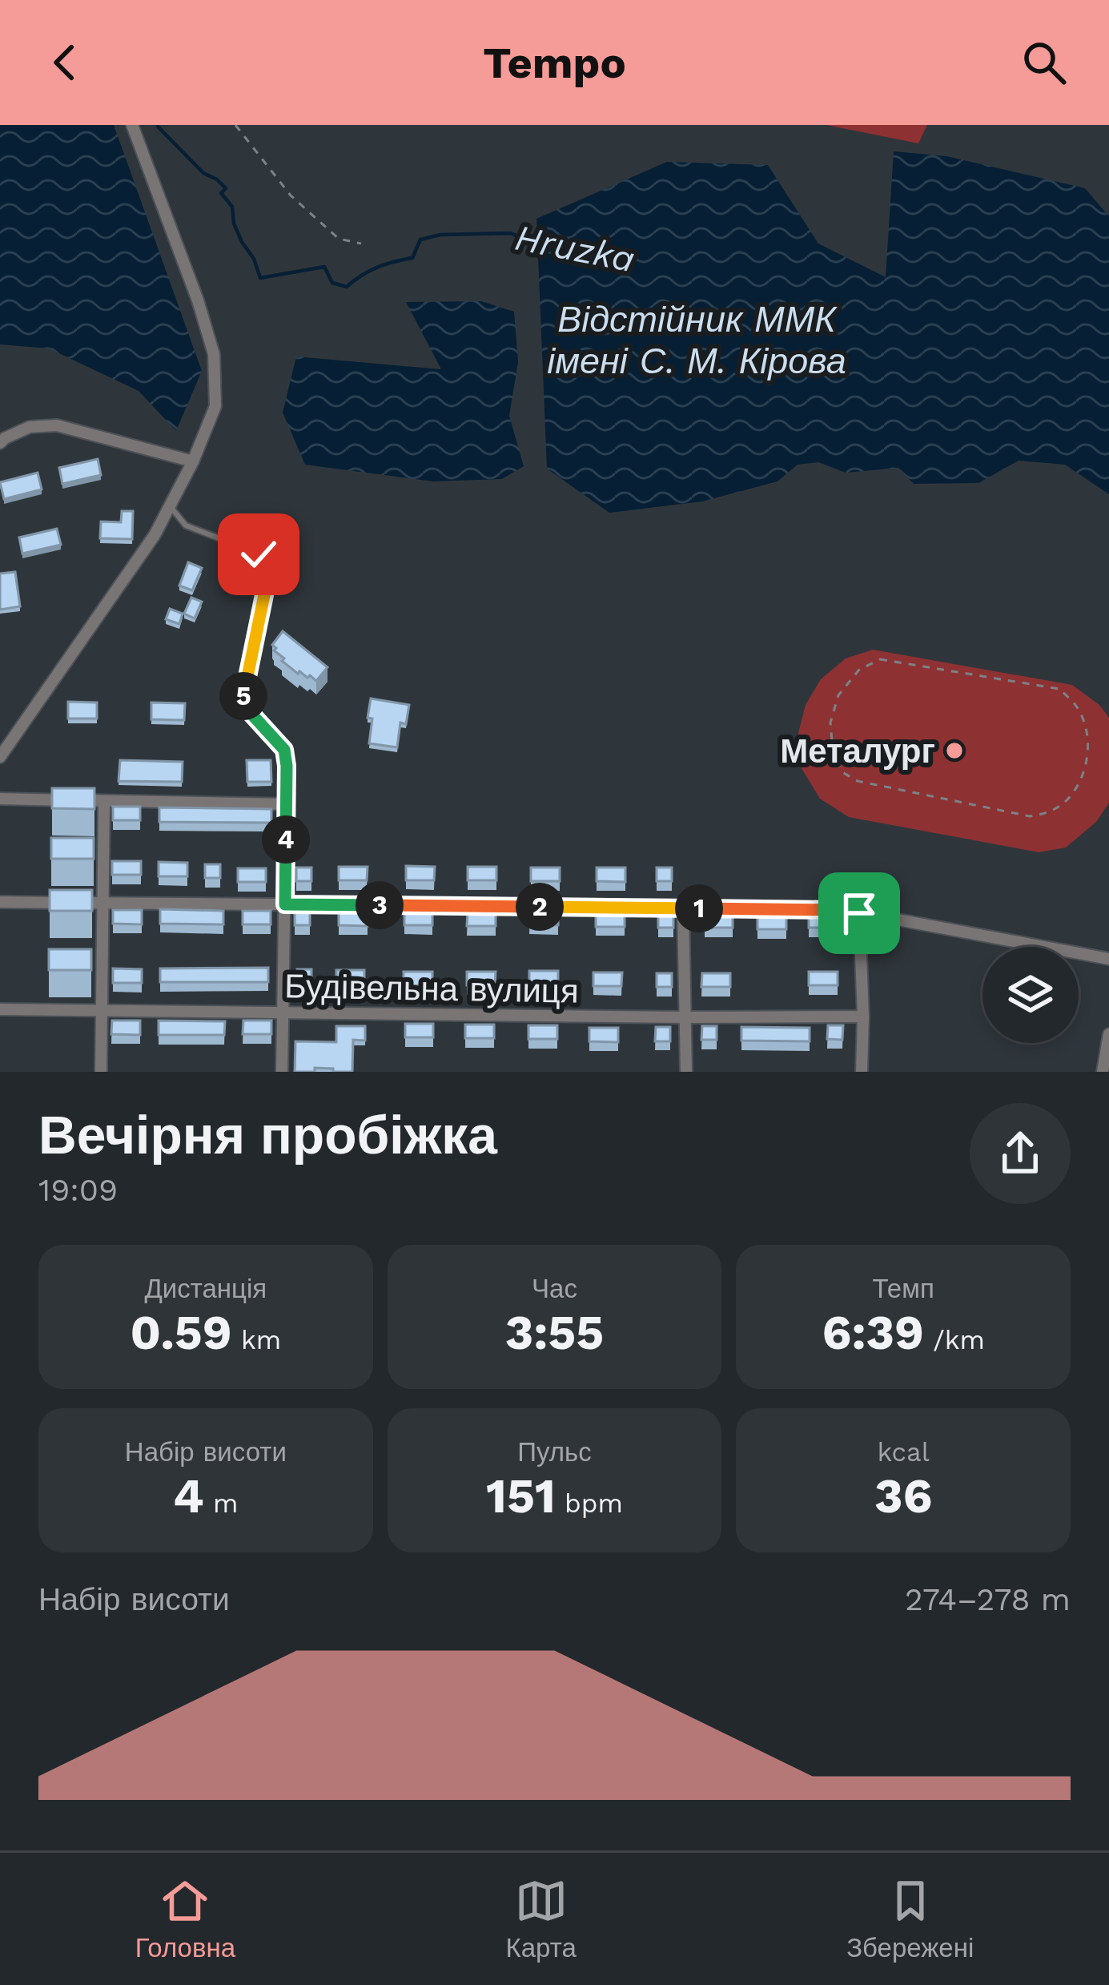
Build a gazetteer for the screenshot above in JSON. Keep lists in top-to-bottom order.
{
  "streets": {
    "street": ["Будівельна вулиця"]
  },
  "water": ["Hruzka", "Відстійник ММК імені С. М. Кірова"],
  "places": ["Металург"],
  "page": {
    "header": "Tempo",
    "pins": [
      "5",
      "4",
      "3",
      "2",
      "1"
    ],
    "heading": ["Вечірня пробіжка", "19:09"],
    "stats": [
      ["Дистанція", "0.59 km"],
      ["Час", "3:55"],
      ["Темп", "6:39 /km"],
      ["Набір висоти", "4 m"],
      ["Пульс", "151 bpm"],
      ["kcal", "36"]
    ],
    "chart": ["Набір висоти", "274–278 m"],
    "tabs": ["Головна", "Карта", "Збережені"]
  }
}
